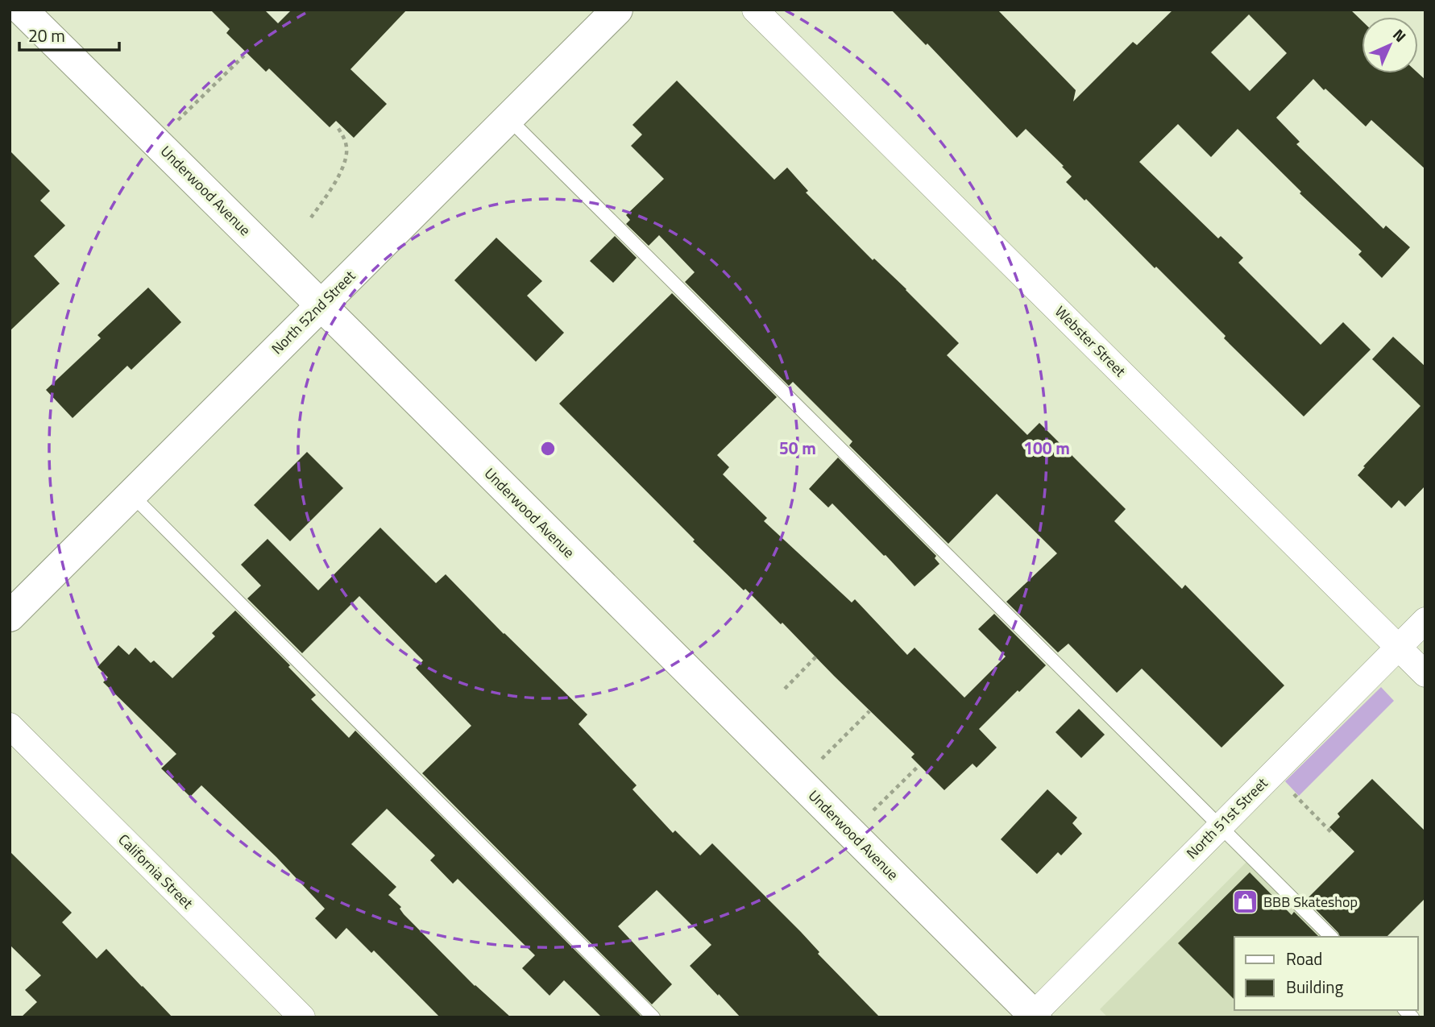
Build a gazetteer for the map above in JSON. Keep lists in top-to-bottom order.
{
  "streets": {
    "main road": ["Underwood Avenue", "North 52nd Street"],
    "street": ["Webster Street", "North 51st Street", "California Street"]
  },
  "crossings": [
    ["Underwood Avenue", "North 52nd Street"],
    ["Underwood Avenue", "North 51st Street"],
    ["Webster Street", "North 51st Street"]
  ],
  "places": {
    "shop": ["BBB Skateshop"]
  },
  "legend": ["Road", "Building"],
  "scale_bar": "20 m",
  "north": "top right",
  "rings": ["50 m", "100 m"]
}
